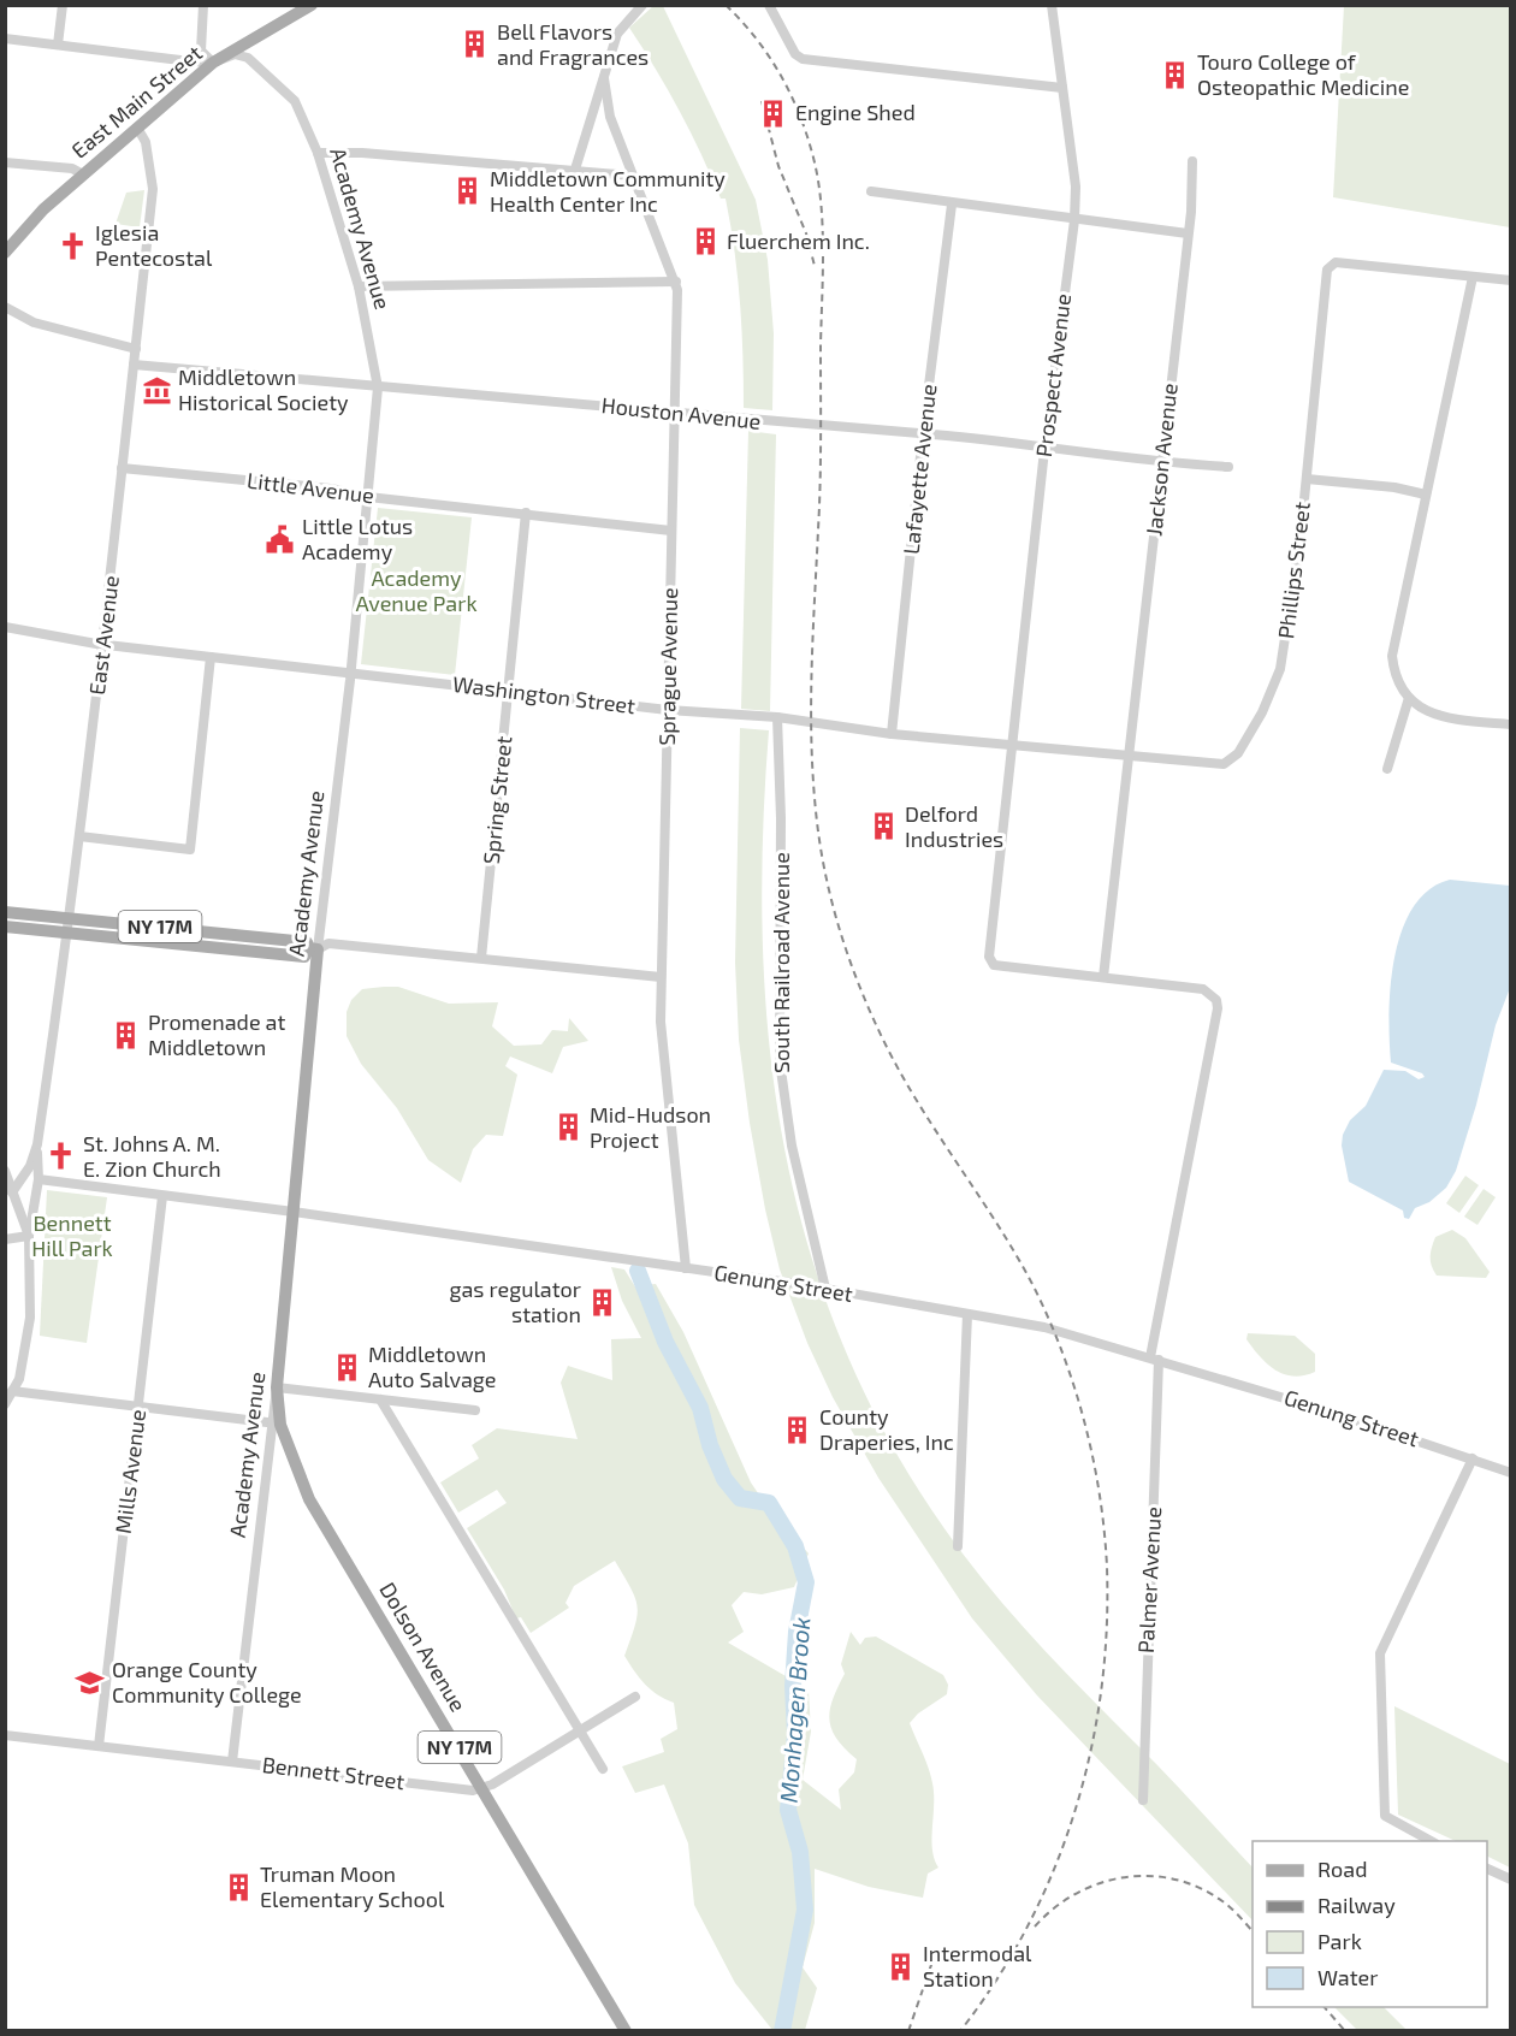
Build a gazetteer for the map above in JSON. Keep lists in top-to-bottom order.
{
  "streets": {
    "main road": [
      "East Main Street",
      "Academy Avenue",
      "NY 17M",
      "Dolson Avenue"
    ],
    "street": [
      "Prospect Avenue",
      "Houston Avenue",
      "Jackson Avenue",
      "Lafayette Avenue",
      "Little Avenue",
      "Phillips Street",
      "East Avenue",
      "Sprague Avenue",
      "Washington Street",
      "Spring Street",
      "South Railroad Avenue",
      "Genung Street",
      "Mills Avenue",
      "Palmer Avenue",
      "Bennett Street"
    ]
  },
  "crossings": [
    ["East Main Street", "Academy Avenue"],
    ["East Main Street", "East Avenue"],
    ["Academy Avenue", "Houston Avenue"],
    ["Academy Avenue", "Little Avenue"],
    ["Academy Avenue", "Washington Street"],
    ["Academy Avenue", "NY 17M"],
    ["Academy Avenue", "Genung Street"],
    ["Academy Avenue", "Dolson Avenue"],
    ["Academy Avenue", "Bennett Street"],
    ["Prospect Avenue", "Houston Avenue"],
    ["Prospect Avenue", "Jackson Avenue"],
    ["Prospect Avenue", "Washington Street"],
    ["Houston Avenue", "Jackson Avenue"],
    ["Houston Avenue", "Lafayette Avenue"],
    ["Houston Avenue", "East Avenue"],
    ["Houston Avenue", "Sprague Avenue"],
    ["Jackson Avenue", "Phillips Street"],
    ["Jackson Avenue", "Washington Street"],
    ["Lafayette Avenue", "Washington Street"],
    ["Little Avenue", "East Avenue"],
    ["Little Avenue", "Sprague Avenue"],
    ["Little Avenue", "Spring Street"],
    ["Phillips Street", "Washington Street"],
    ["East Avenue", "Washington Street"],
    ["East Avenue", "NY 17M"],
    ["East Avenue", "Genung Street"],
    ["Sprague Avenue", "Washington Street"],
    ["Sprague Avenue", "Genung Street"],
    ["Washington Street", "Spring Street"],
    ["Washington Street", "South Railroad Avenue"],
    ["South Railroad Avenue", "Genung Street"],
    ["Genung Street", "Mills Avenue"],
    ["Genung Street", "Palmer Avenue"],
    ["Mills Avenue", "Bennett Street"],
    ["Dolson Avenue", "Bennett Street"]
  ],
  "water": ["Monhagen Brook"],
  "parks": ["Academy Avenue Park", "Bennett Hill Park"],
  "places": {
    "building": [
      "Bell Flavors and Fragrances",
      "Touro College of Osteopathic Medicine",
      "Engine Shed",
      "Middletown Community Health Center Inc",
      "Fluerchem Inc.",
      "Delford Industries",
      "Promenade at Middletown",
      "Mid-Hudson Project",
      "gas regulator station",
      "Middletown Auto Salvage",
      "County Draperies, Inc",
      "Truman Moon Elementary School",
      "Intermodal Station"
    ],
    "church": ["Iglesia Pentecostal", "St. Johns A. M. E. Zion Church"],
    "museum": ["Middletown Historical Society"],
    "public building": ["Little Lotus Academy"],
    "school or university": ["Orange County Community College"]
  },
  "legend": [
    "Road",
    "Railway",
    "Park",
    "Water"
  ]
}
